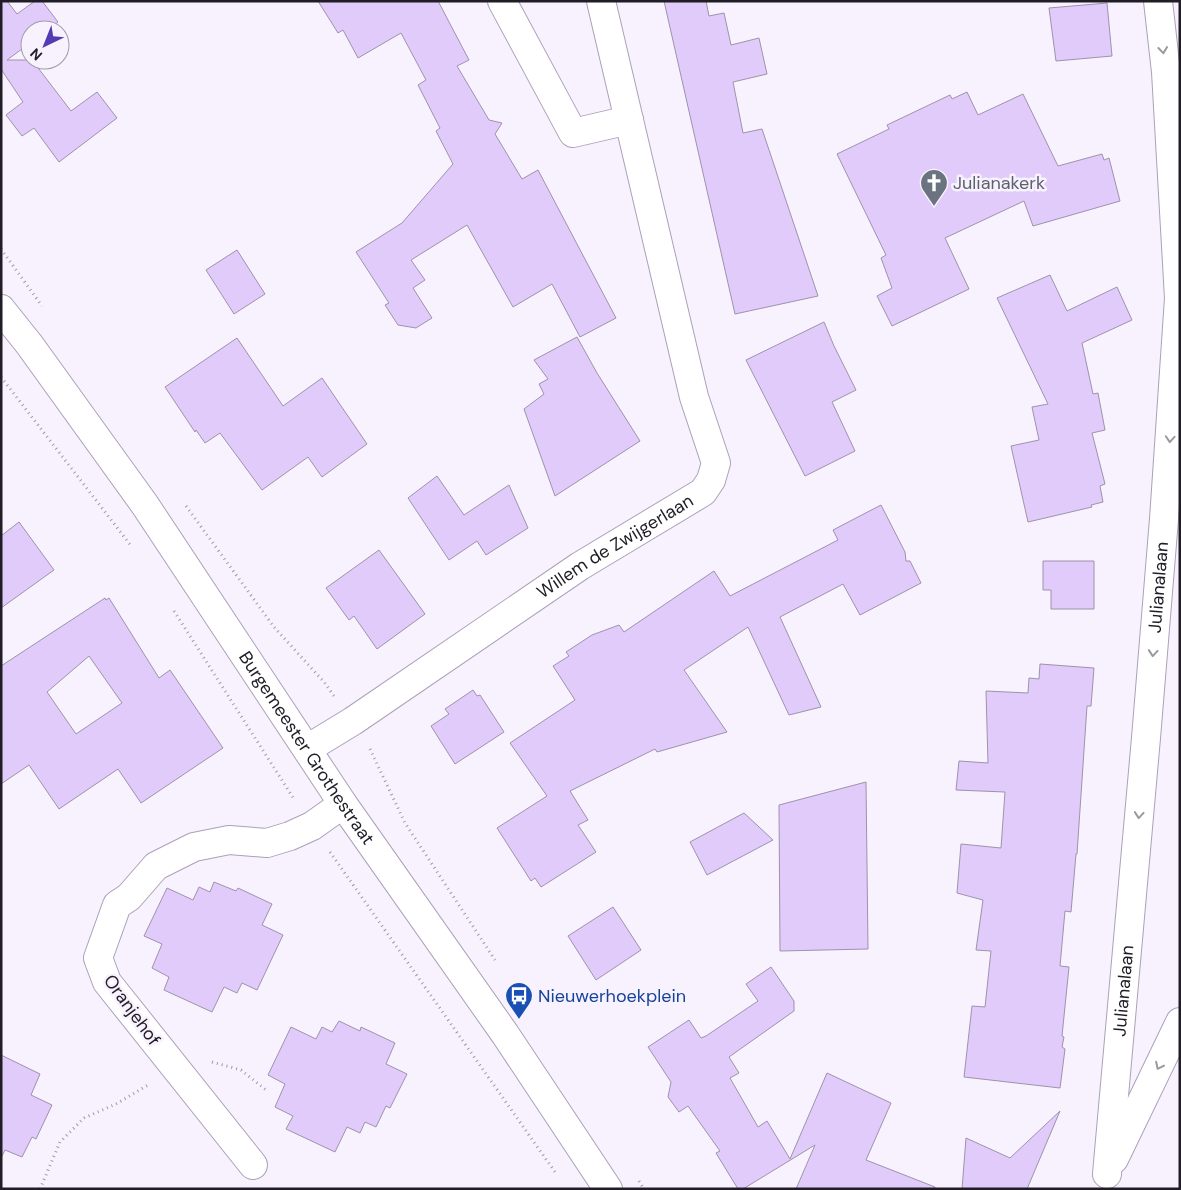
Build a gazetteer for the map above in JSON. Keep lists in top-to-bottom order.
{
  "streets": {
    "street": [
      "Willem de Zwijgerlaan",
      "Julianalaan",
      "Burgemeester Grothestraat",
      "Oranjehof"
    ]
  },
  "crossings": [
    ["Willem de Zwijgerlaan", "Burgemeester Grothestraat"],
    ["Burgemeester Grothestraat", "Oranjehof"]
  ],
  "one_way": ["Julianalaan"],
  "places": {
    "church": ["Julianakerk"],
    "bus stop": ["Nieuwerhoekplein"]
  },
  "north": "bottom left"
}
